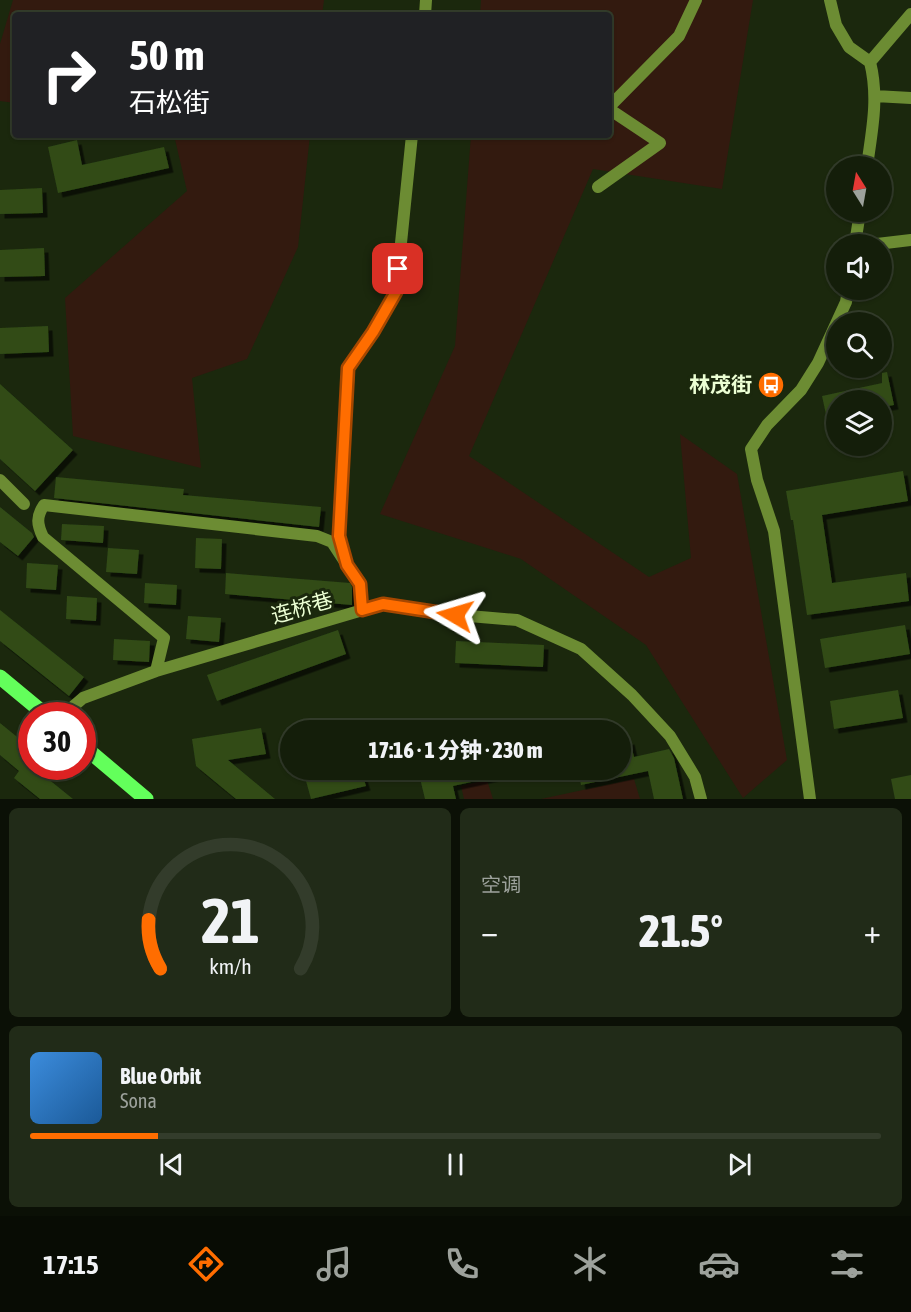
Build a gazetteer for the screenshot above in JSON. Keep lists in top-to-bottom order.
{
  "streets": {
    "street": ["连桥巷"]
  },
  "places": {
    "bus stop": ["林茂街"]
  },
  "north": "top",
  "page": {
    "turn": ["50 m", "石松街"],
    "limit": "30",
    "trip": "17:16 · 1 分钟 · 230 m",
    "tile": "空调",
    "heat": ["−", "21.5°", "+"],
    "song": ["Blue Orbit", "Sona"],
    "tabs": "17:15",
    "gauge": ["21", "km/h"]
  }
}
